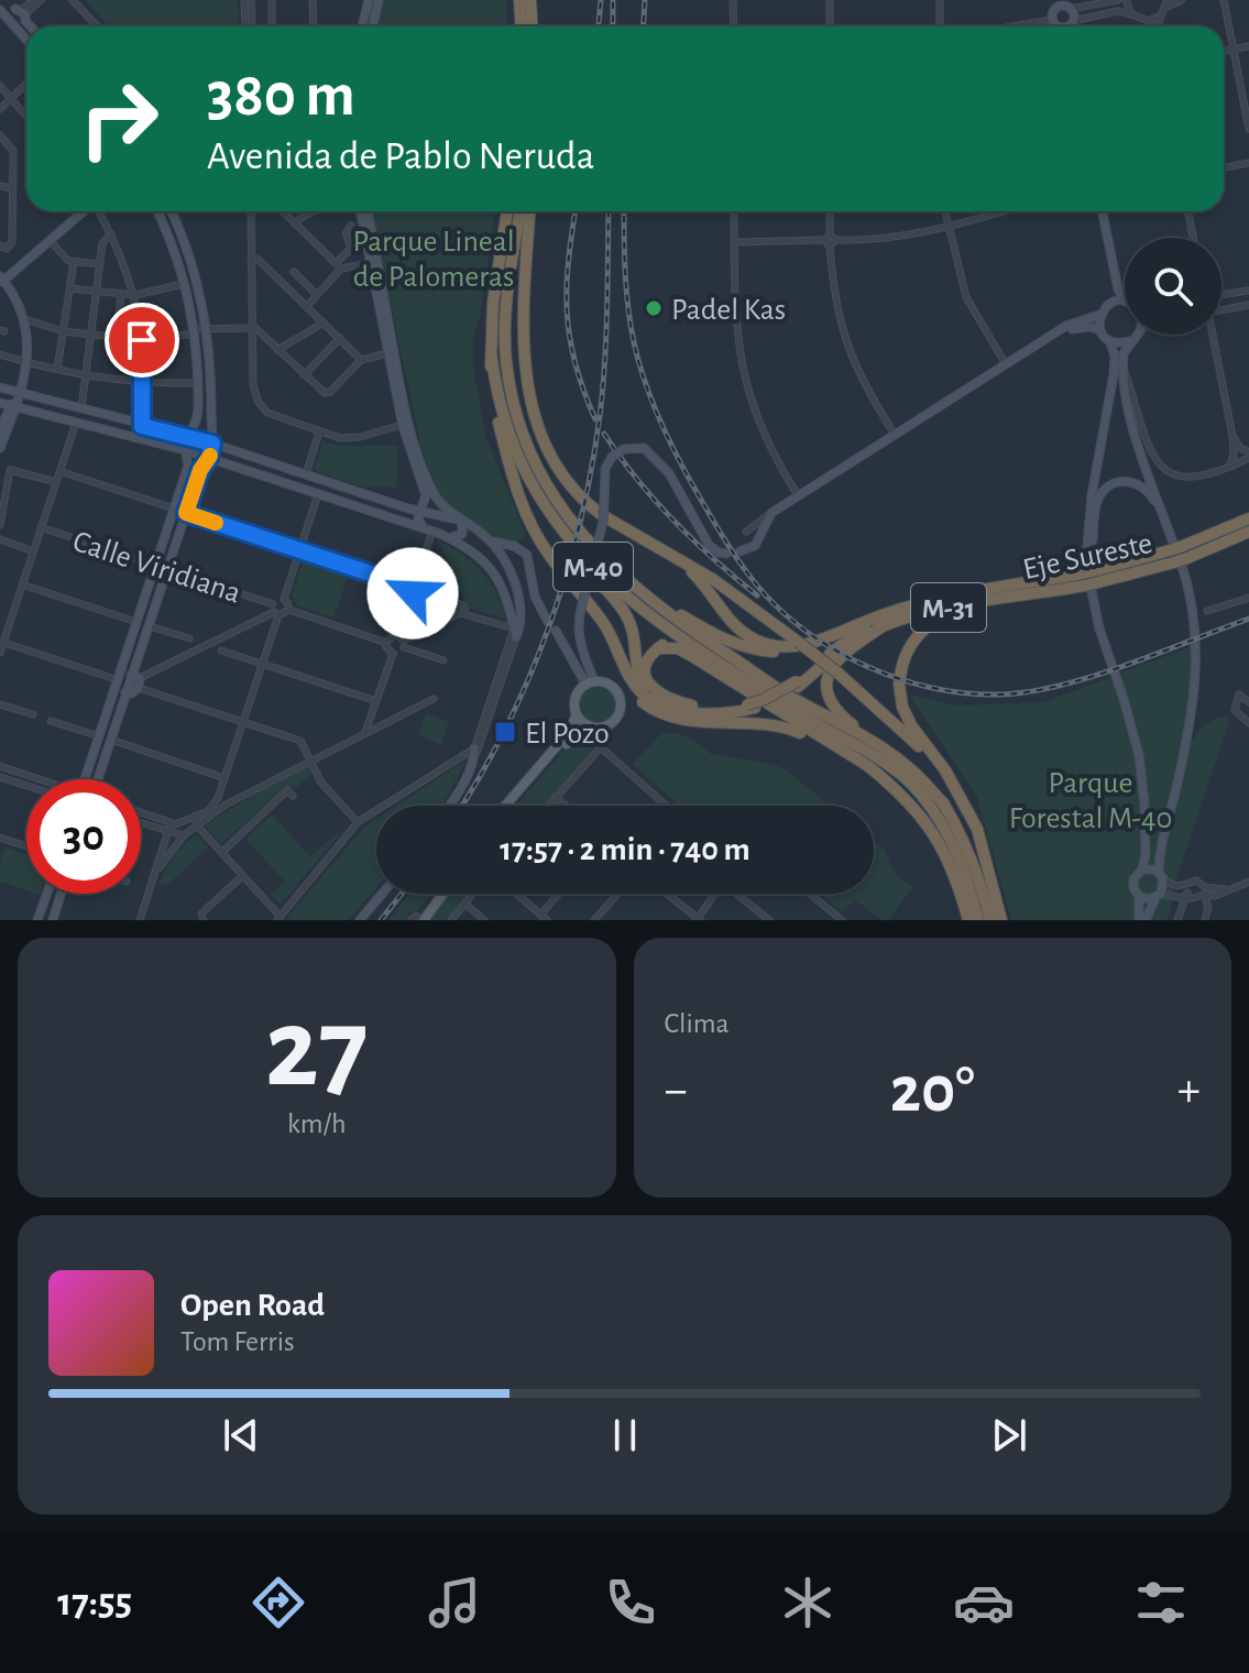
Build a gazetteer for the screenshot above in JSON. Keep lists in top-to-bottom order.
{
  "streets": {
    "highway": ["Eje Sureste", "M-40", "M-31"],
    "street": ["Calle Viridiana"]
  },
  "crossings": [
    ["Eje Sureste", "M-31"]
  ],
  "parks": ["Parque Lineal de Palomeras", "Parque Forestal M-40"],
  "places": {
    "other": ["Padel Kas"],
    "transit": ["El Pozo"]
  },
  "page": {
    "turn": ["380 m", "Avenida de Pablo Neruda"],
    "limit": "30",
    "trip": "17:57 · 2 min · 740 m",
    "tile": [
      ["27", "km/h"],
      "Clima"
    ],
    "heat": ["−", "20°", "+"],
    "song": ["Open Road", "Tom Ferris"],
    "tabs": "17:55"
  }
}
